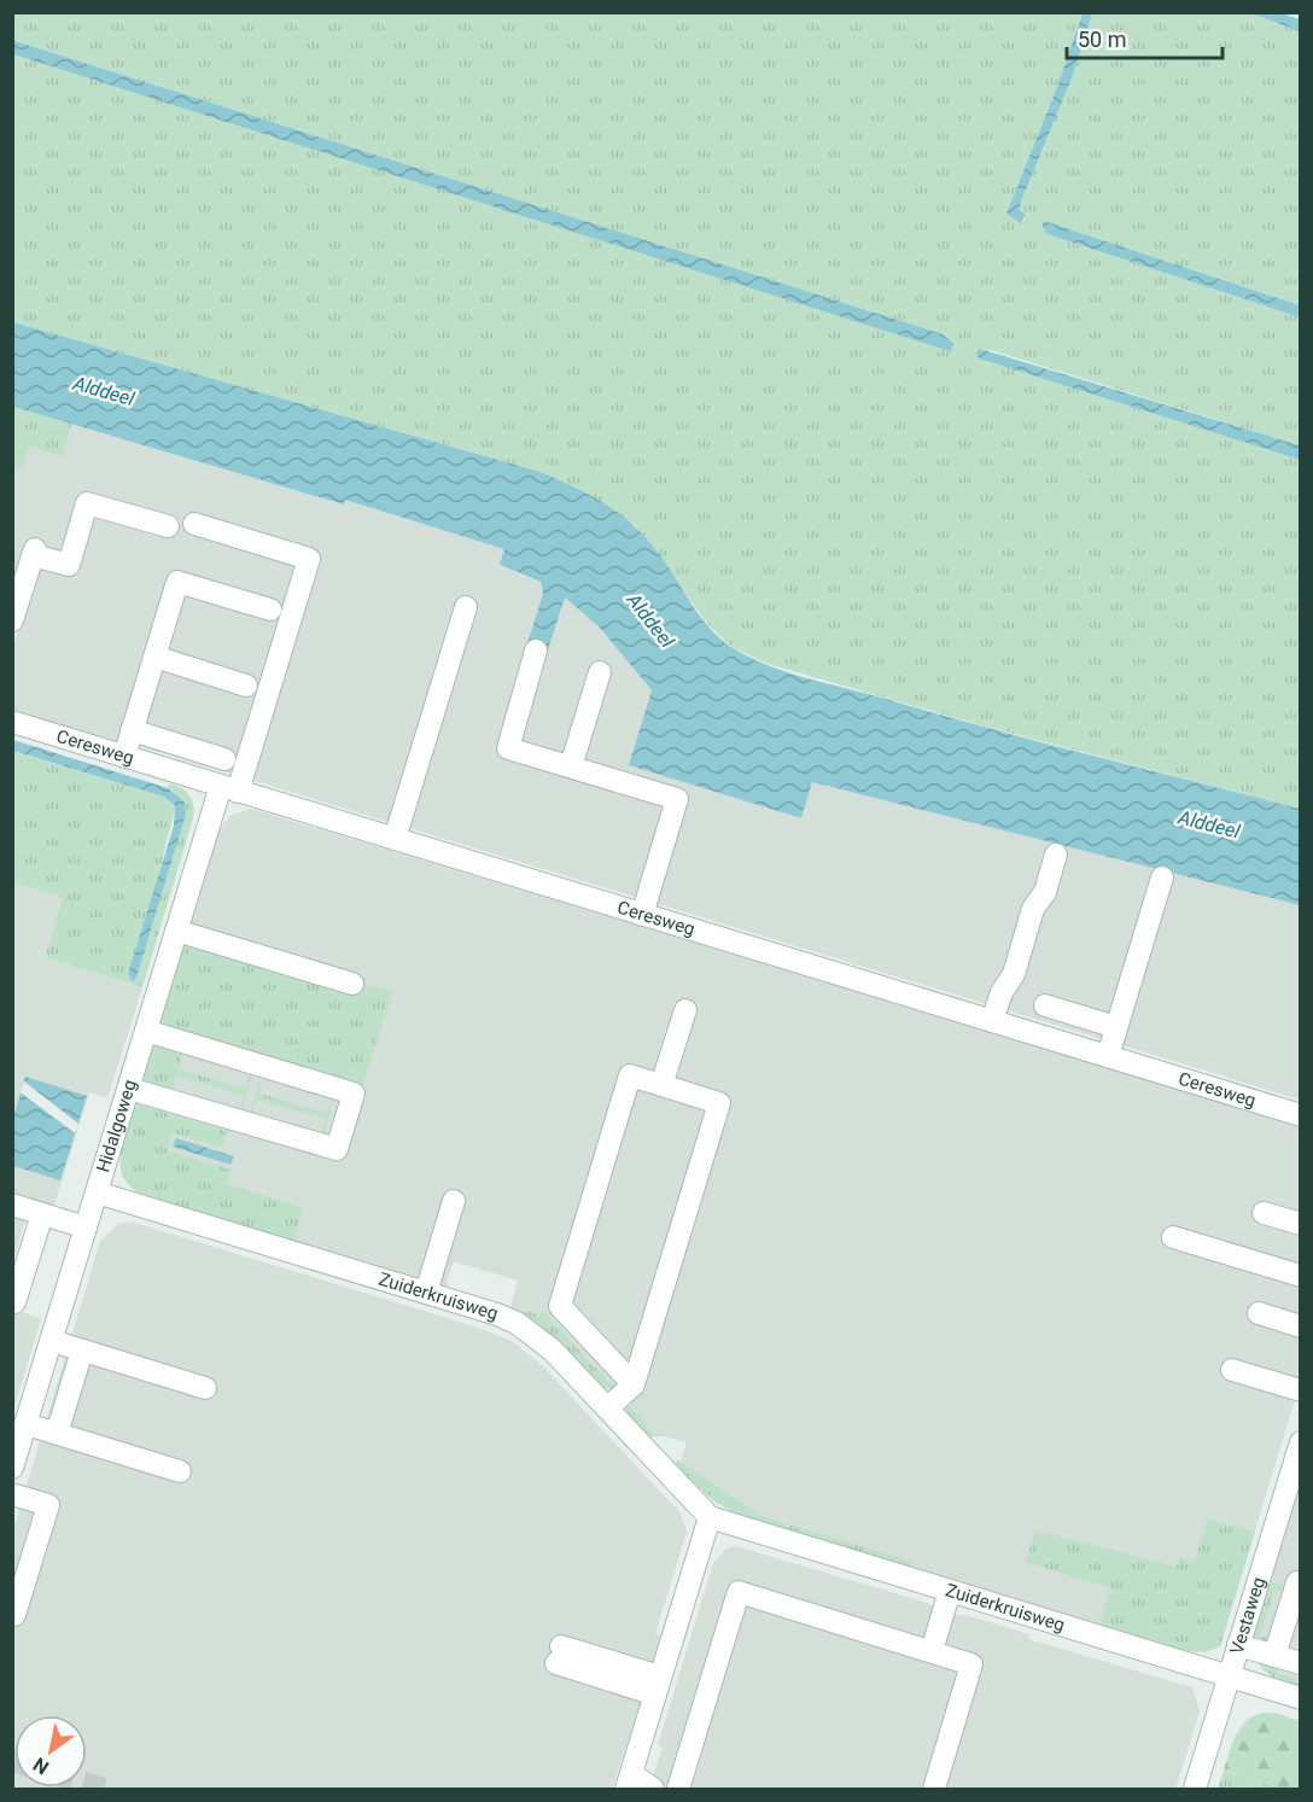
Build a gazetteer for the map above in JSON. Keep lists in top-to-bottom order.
{
  "streets": {
    "street": [
      "Ceresweg",
      "Hidalgoweg",
      "Zuiderkruisweg",
      "Vestaweg"
    ]
  },
  "crossings": [
    ["Ceresweg", "Hidalgoweg"],
    ["Hidalgoweg", "Zuiderkruisweg"],
    ["Zuiderkruisweg", "Vestaweg"]
  ],
  "water": ["Alddeel"],
  "scale_bar": "50 m",
  "north": "bottom left"
}
